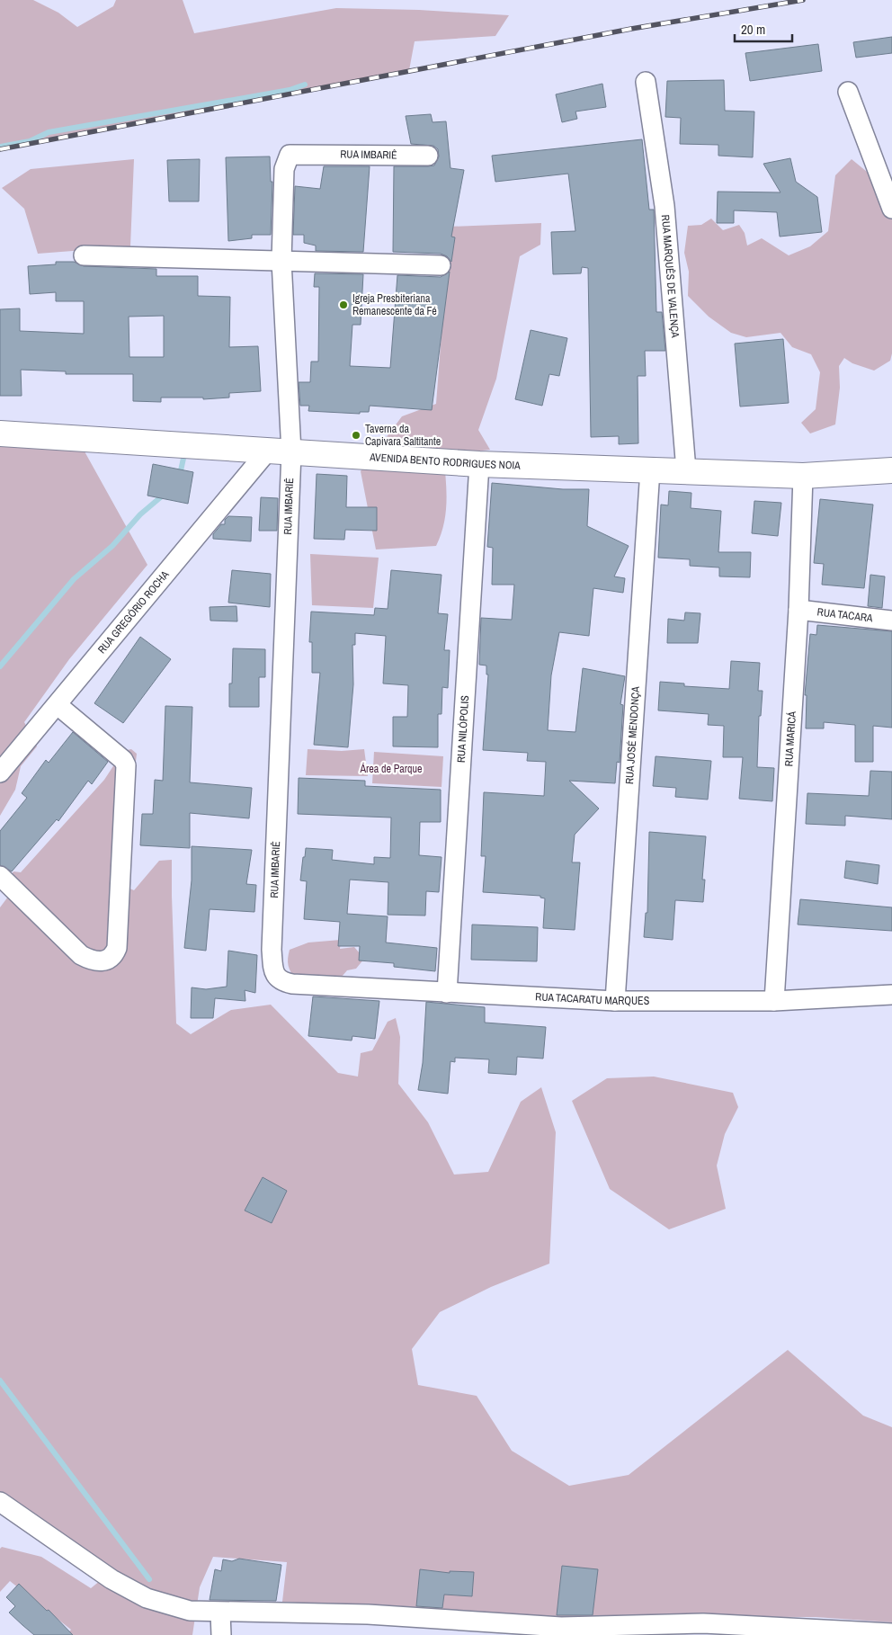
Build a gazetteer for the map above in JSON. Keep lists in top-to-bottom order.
{
  "streets": {
    "street": [
      "RUA IMBARIÊ",
      "RUA MARQUÊS DE VALENÇA",
      "AVENIDA BENTO RODRIGUES NOIA",
      "RUA GREGÓRIO ROCHA",
      "RUA TACARA",
      "RUA NILÓPOLIS",
      "RUA JOSÉ MENDONÇA",
      "RUA MARICÁ",
      "RUA TACARATU MARQUES"
    ]
  },
  "crossings": [
    ["RUA IMBARIÊ", "AVENIDA BENTO RODRIGUES NOIA"],
    ["RUA IMBARIÊ", "RUA GREGÓRIO ROCHA"],
    ["RUA IMBARIÊ", "RUA TACARATU MARQUES"],
    ["RUA MARQUÊS DE VALENÇA", "AVENIDA BENTO RODRIGUES NOIA"],
    ["AVENIDA BENTO RODRIGUES NOIA", "RUA GREGÓRIO ROCHA"],
    ["AVENIDA BENTO RODRIGUES NOIA", "RUA NILÓPOLIS"],
    ["AVENIDA BENTO RODRIGUES NOIA", "RUA JOSÉ MENDONÇA"],
    ["AVENIDA BENTO RODRIGUES NOIA", "RUA MARICÁ"],
    ["RUA TACARA", "RUA MARICÁ"],
    ["RUA NILÓPOLIS", "RUA TACARATU MARQUES"],
    ["RUA JOSÉ MENDONÇA", "RUA TACARATU MARQUES"],
    ["RUA MARICÁ", "RUA TACARATU MARQUES"]
  ],
  "parks": ["Área de Parque"],
  "places": ["Igreja Presbiteriana Remanescente da Fé", "Taverna da Capivara Saltitante"],
  "scale_bar": "20 m"
}
